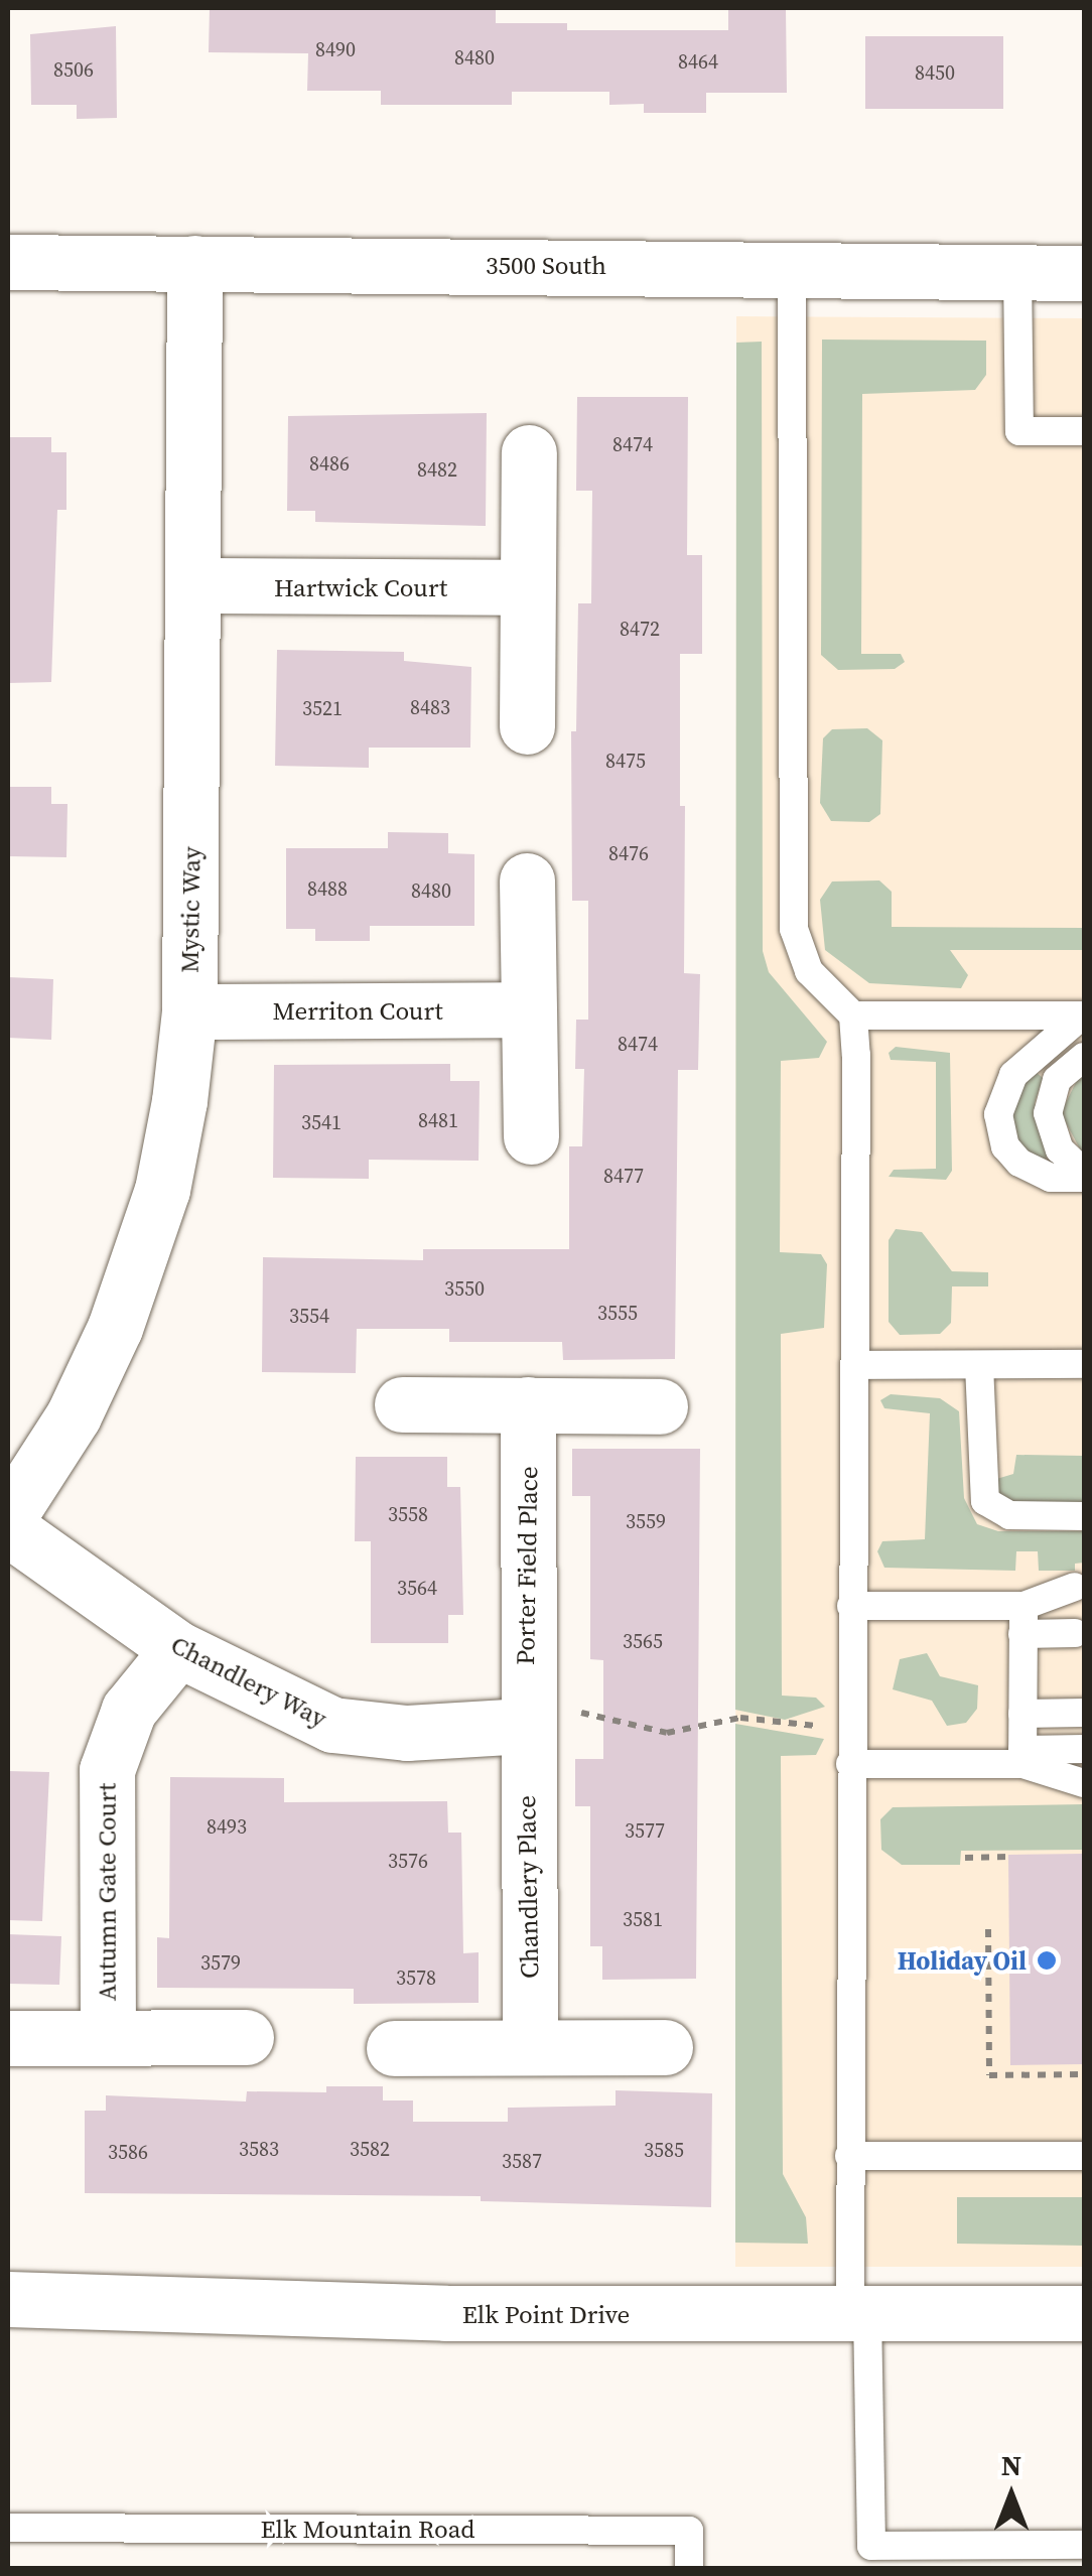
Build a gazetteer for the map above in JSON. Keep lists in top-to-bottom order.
{
  "streets": {
    "street": [
      "3500 South",
      "Hartwick Court",
      "Mystic Way",
      "Merriton Court",
      "Porter Field Place",
      "Chandlery Way",
      "Chandlery Place",
      "Autumn Gate Court",
      "Elk Point Drive"
    ],
    "lane": ["Elk Mountain Road"]
  },
  "crossings": [
    ["3500 South", "Mystic Way"],
    ["Hartwick Court", "Mystic Way"],
    ["Mystic Way", "Merriton Court"],
    ["Porter Field Place", "Chandlery Way"],
    ["Porter Field Place", "Chandlery Place"],
    ["Chandlery Way", "Chandlery Place"],
    ["Chandlery Way", "Autumn Gate Court"]
  ],
  "places": ["Holiday Oil"],
  "house_numbers": [
    "8490",
    "8480",
    "8464",
    "8506",
    "8450",
    "8474",
    "8486",
    "8482",
    "8472",
    "8483",
    "3521",
    "8475",
    "8476",
    "8488",
    "8480",
    "8474",
    "8481",
    "3541",
    "8477",
    "3550",
    "3555",
    "3554",
    "3558",
    "3559",
    "3564",
    "3565",
    "8493",
    "3577",
    "3576",
    "3581",
    "3579",
    "3578",
    "3583",
    "3582",
    "3585",
    "3586",
    "3587"
  ],
  "north": "top"
}
